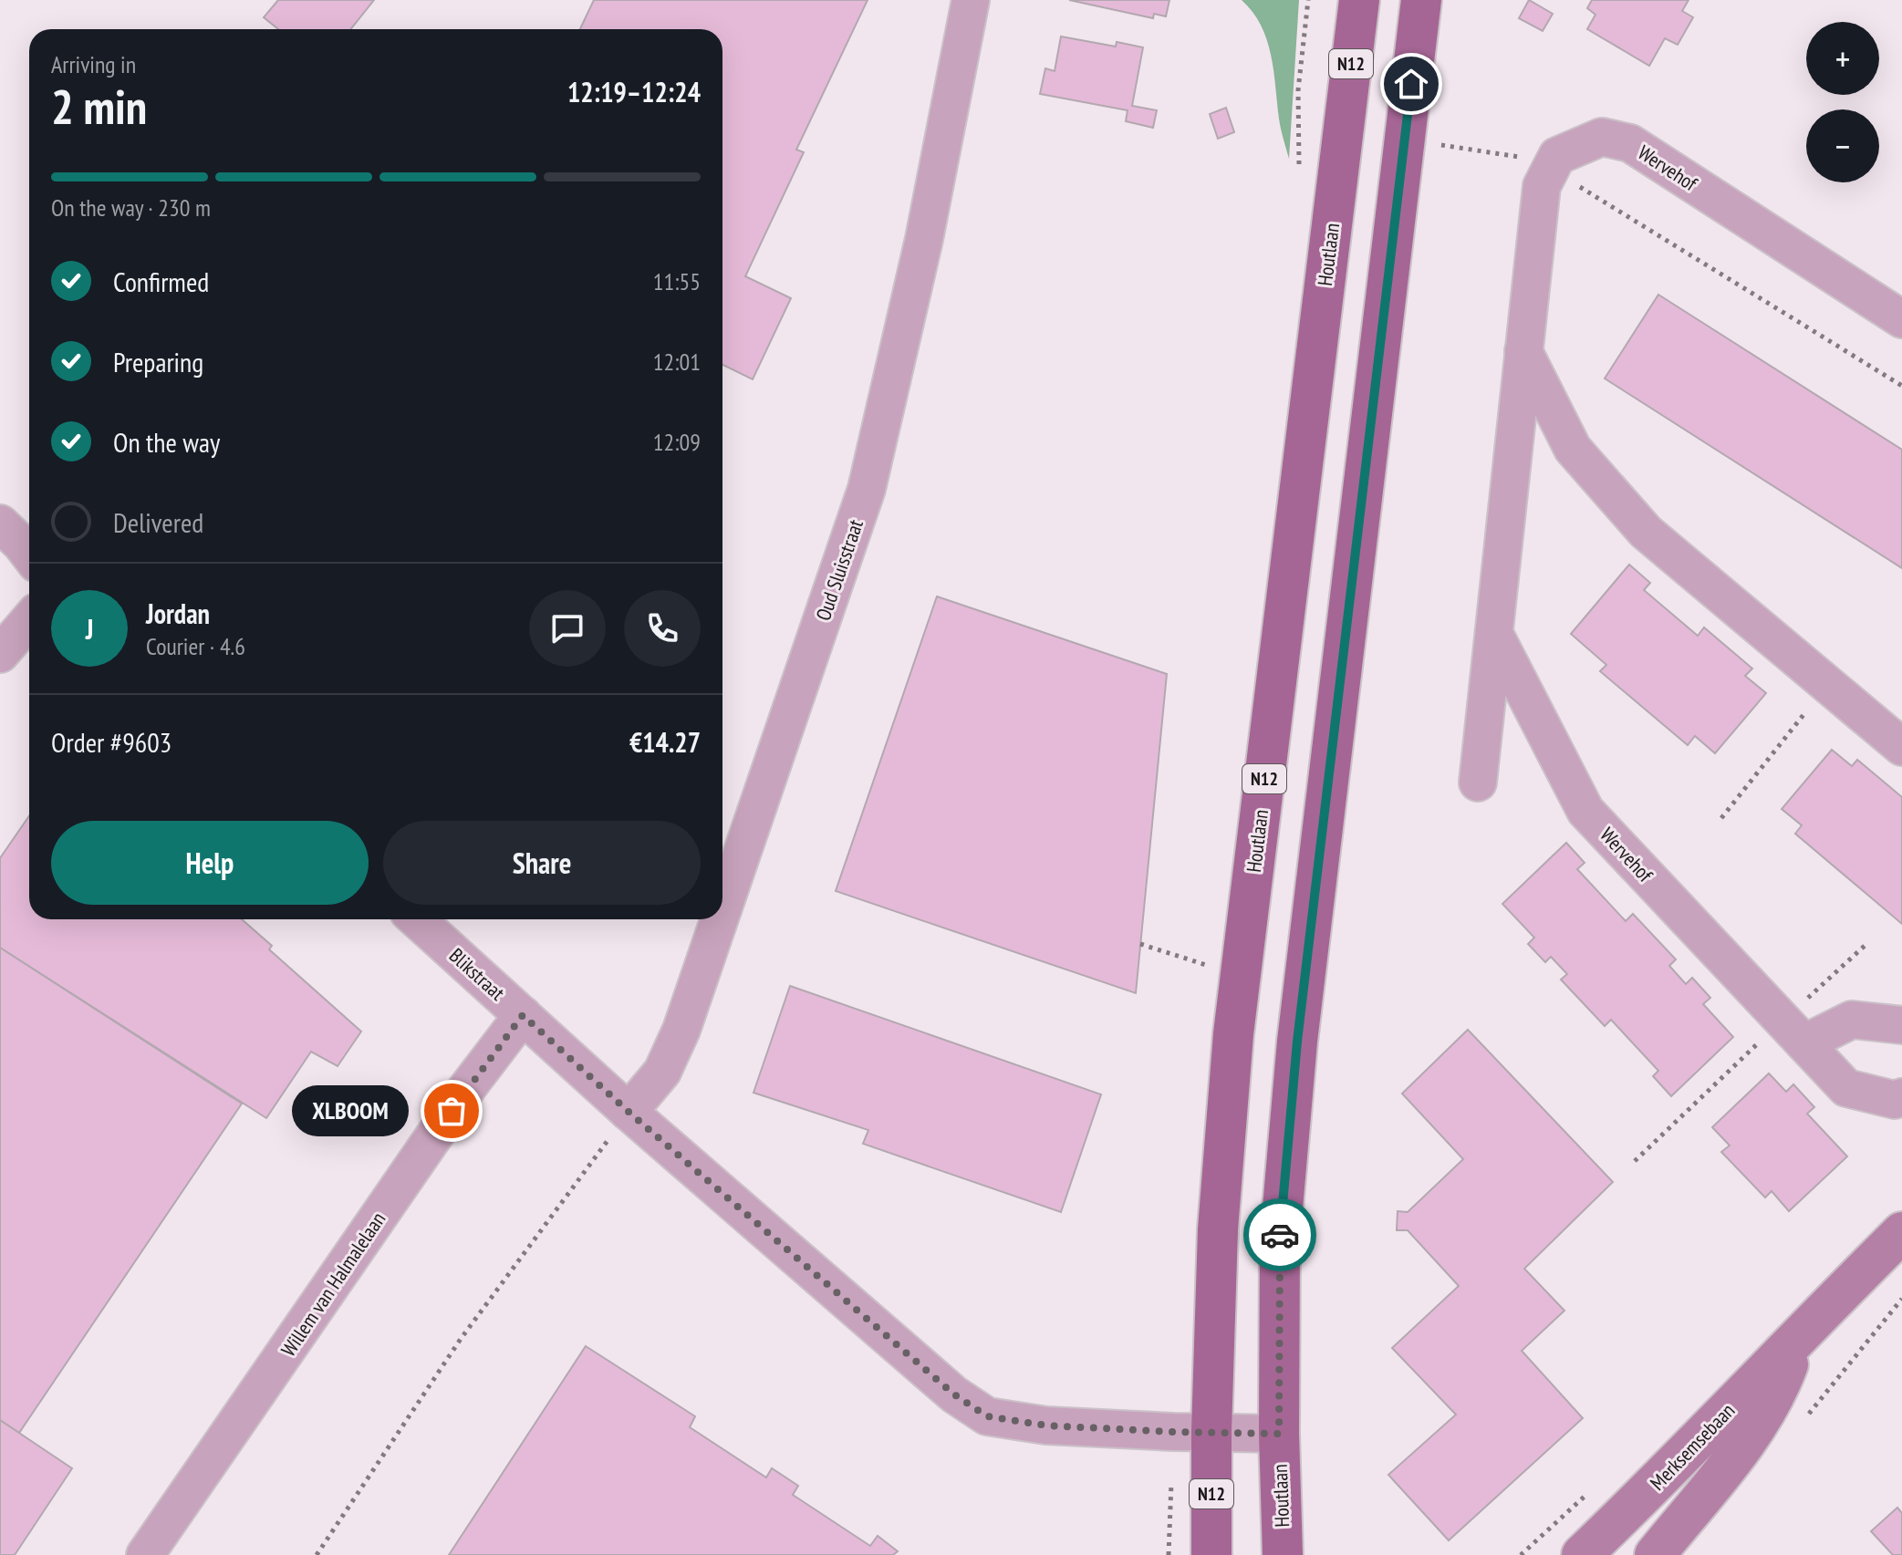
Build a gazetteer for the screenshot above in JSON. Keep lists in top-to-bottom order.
{
  "streets": {
    "main road": ["N12", "Houtlaan", "Merksemsebaan"],
    "street": [
      "Wervehof",
      "Oud Sluisstraat",
      "Blikstraat",
      "Willem van Halmalelaan"
    ]
  },
  "crossings": [
    ["Houtlaan", "Blikstraat"],
    ["Oud Sluisstraat", "Blikstraat"],
    ["Blikstraat", "Willem van Halmalelaan"]
  ],
  "places": ["XLBOOM"],
  "page": {
    "map_buttons": ["+", "−"],
    "heading": ["2 min", "Arriving in", "12:19–12:24"],
    "panel": [
      "Jordan",
      "Courier · 4.6",
      "Order #9603",
      "€14.27"
    ],
    "bar": "On the way · 230 m",
    "list": [
      ["Confirmed", "11:55"],
      ["Preparing", "12:01"],
      ["On the way", "12:09"],
      "Delivered"
    ],
    "round": "J",
    "buttons": ["Help", "Share"],
    "bubble": "XLBOOM"
  }
}
